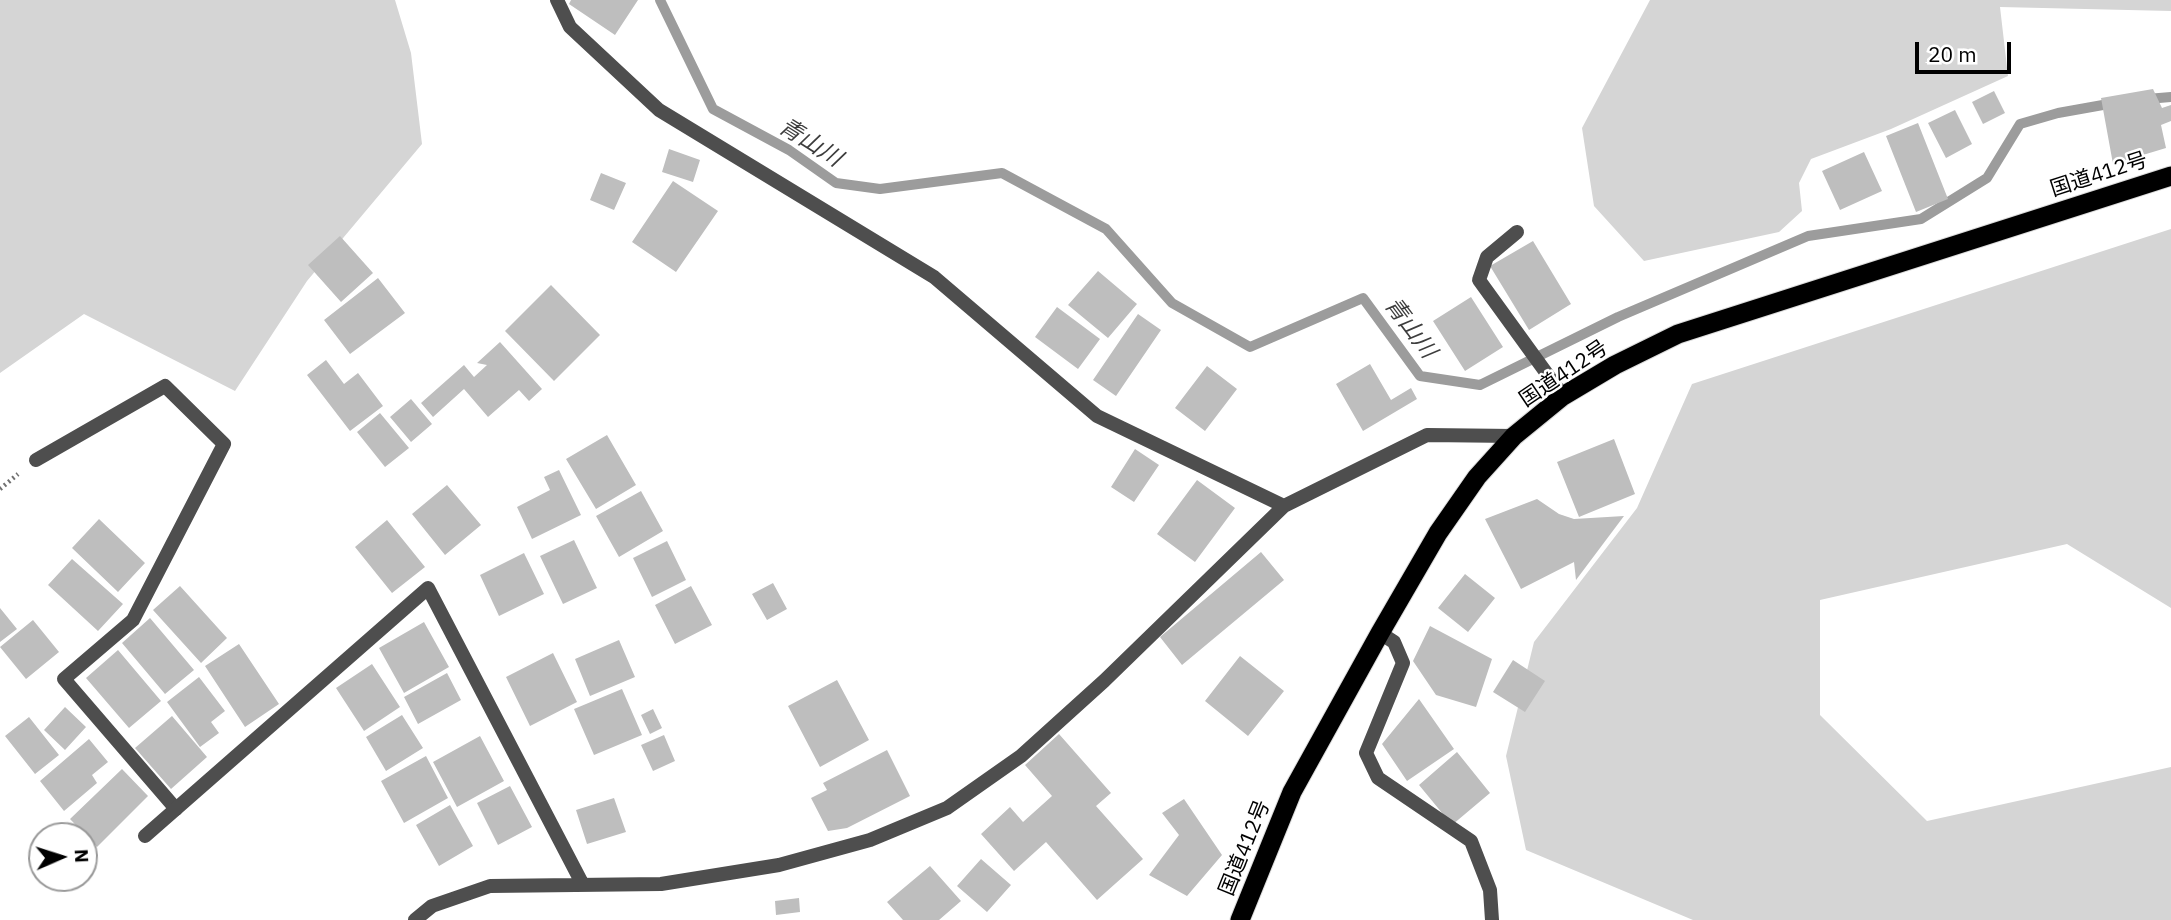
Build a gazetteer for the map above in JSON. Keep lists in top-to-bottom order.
{
  "streets": {
    "highway": ["国道412号"]
  },
  "water": ["青山川"],
  "scale_bar": "20 m",
  "north": "right"
}
